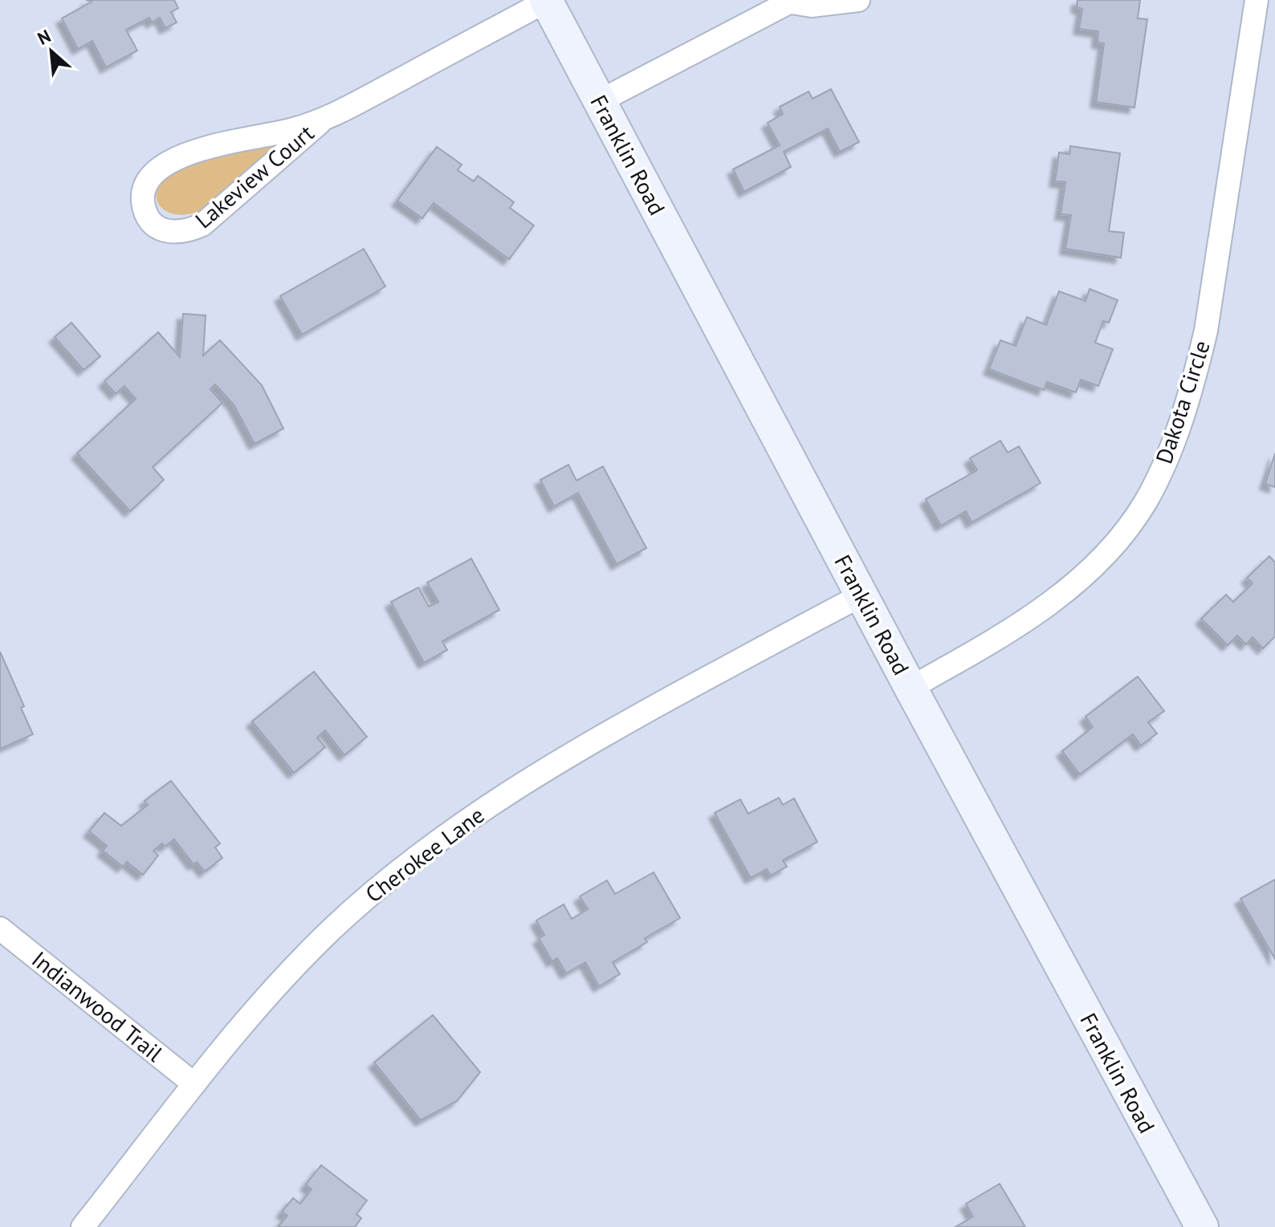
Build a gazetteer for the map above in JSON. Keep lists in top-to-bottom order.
{
  "streets": {
    "street": [
      "Franklin Road",
      "Lakeview Court",
      "Dakota Circle",
      "Cherokee Lane",
      "Indianwood Trail"
    ]
  },
  "crossings": [
    ["Franklin Road", "Lakeview Court"],
    ["Franklin Road", "Dakota Circle"],
    ["Franklin Road", "Cherokee Lane"],
    ["Cherokee Lane", "Indianwood Trail"]
  ],
  "north": "top left"
}
